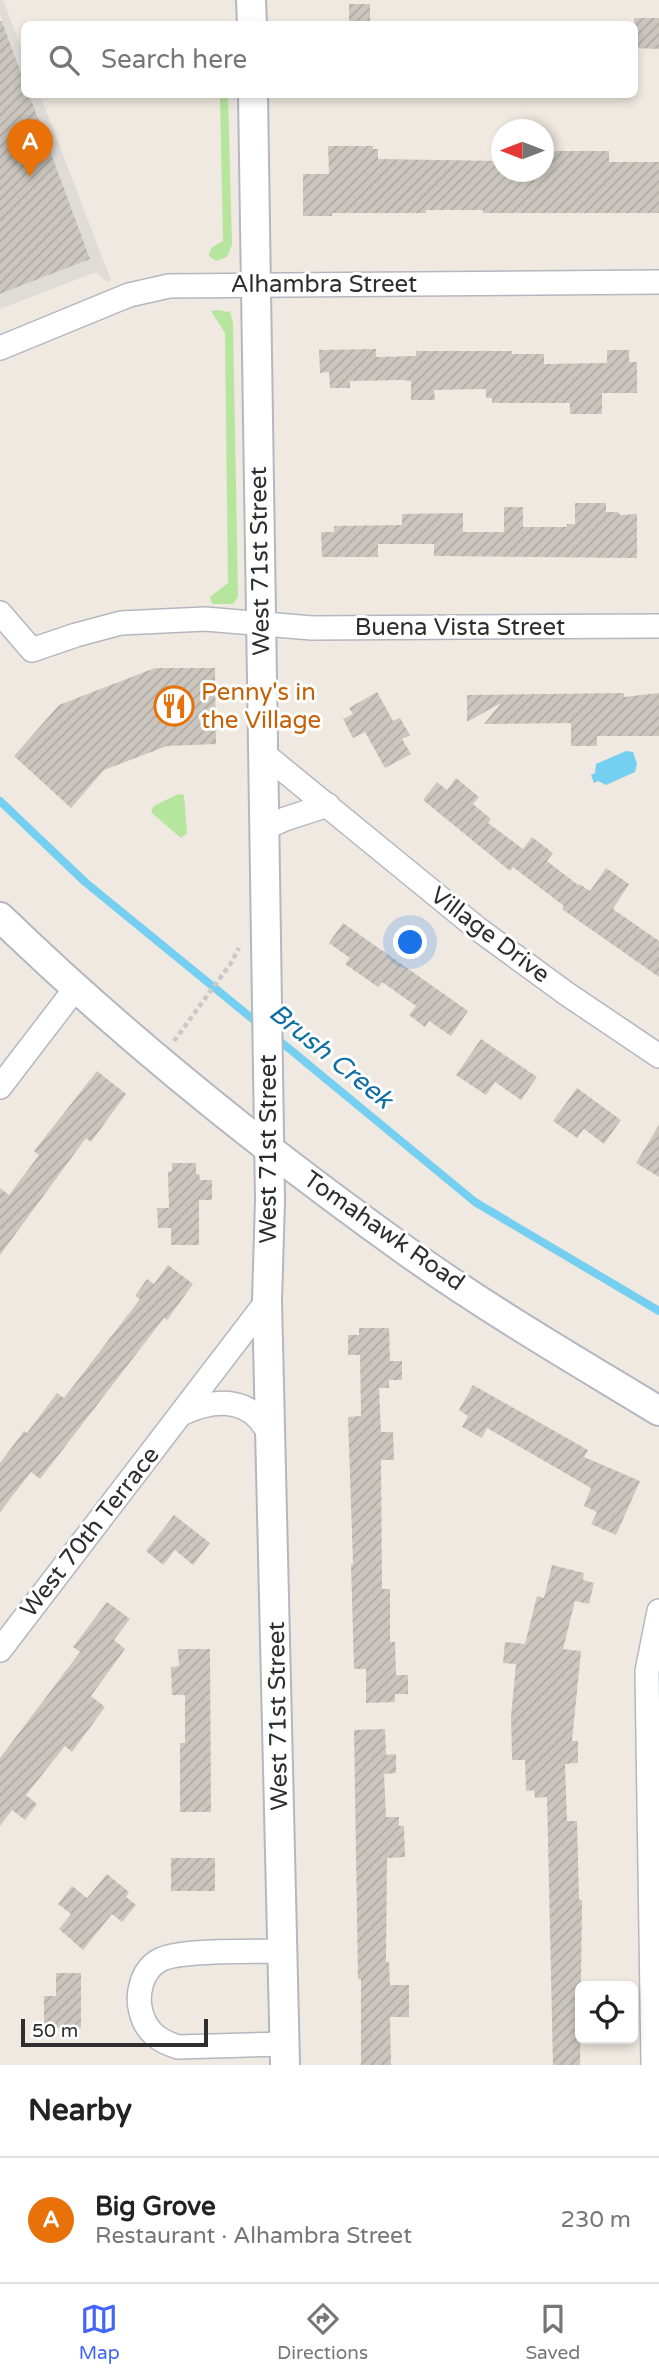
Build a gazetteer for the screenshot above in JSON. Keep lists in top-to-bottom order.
{
  "streets": {
    "street": [
      "Alhambra Street",
      "West 71st Street",
      "Buena Vista Street",
      "Village Drive",
      "Tomahawk Road",
      "West 70th Terrace"
    ]
  },
  "crossings": [
    ["Alhambra Street", "West 71st Street"],
    ["West 71st Street", "Buena Vista Street"],
    ["West 71st Street", "Village Drive"],
    ["West 71st Street", "Tomahawk Road"],
    ["West 71st Street", "West 70th Terrace"]
  ],
  "water": ["Brush Creek"],
  "places": {
    "restaurant": ["Penny's in the Village"]
  },
  "scale_bar": "50 m",
  "north": "left",
  "page": {
    "search": "Search here",
    "pins": "A",
    "scale": "50 m",
    "heading": "Nearby",
    "list": [
      {
        "mark": "A",
        "name": "Big Grove",
        "note": "Restaurant · Alhambra Street",
        "value": "230 m"
      }
    ],
    "nav": ["Map", "Directions", "Saved"]
  }
}
